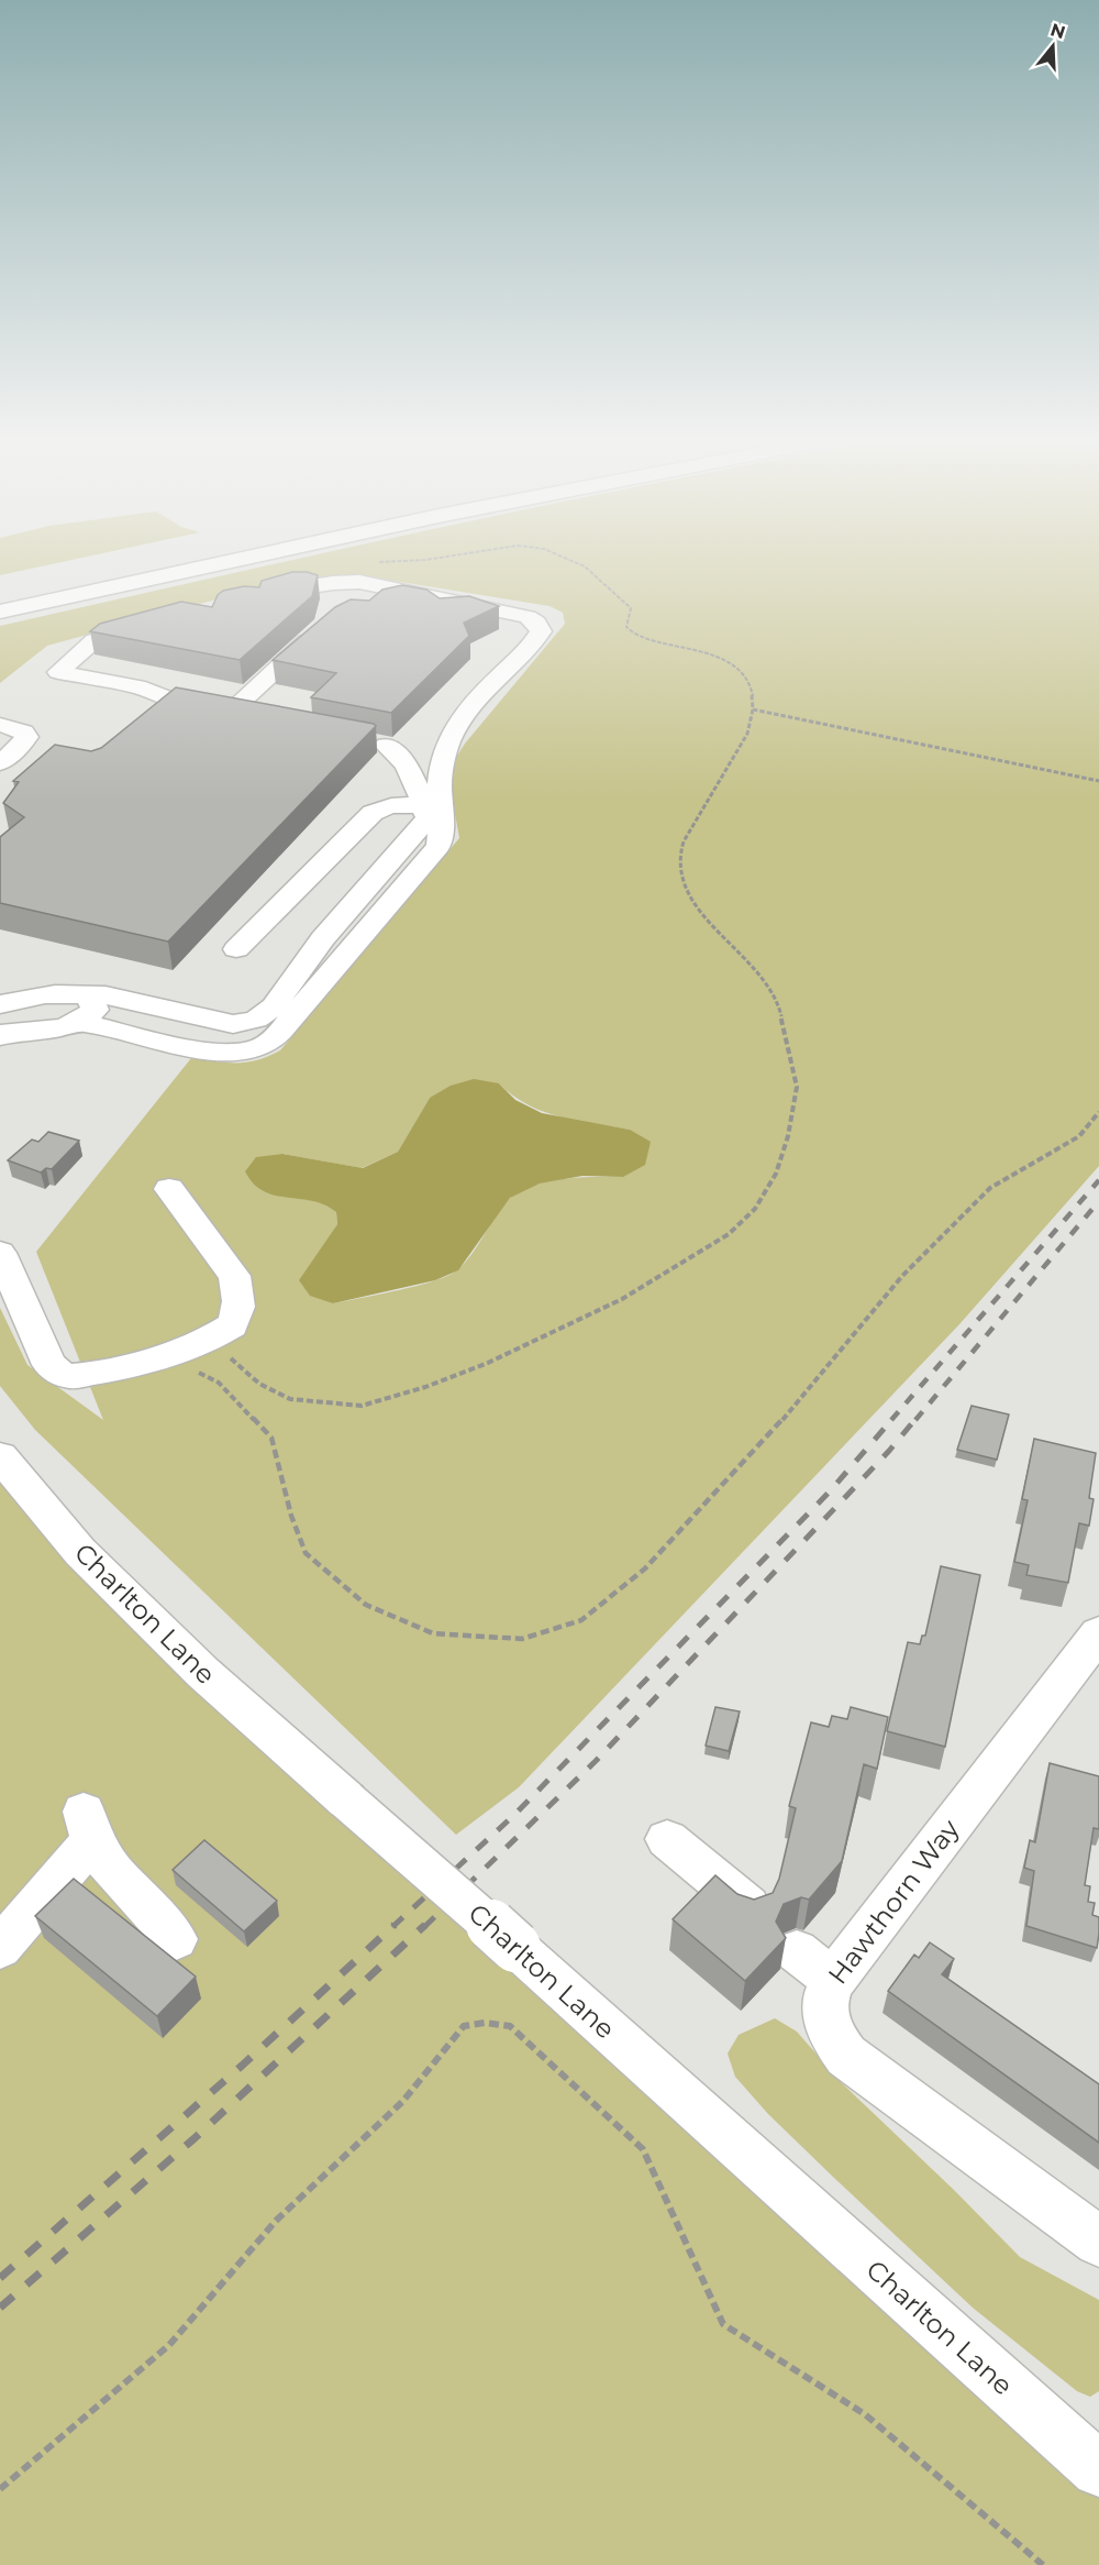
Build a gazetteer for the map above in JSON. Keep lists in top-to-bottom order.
{
  "streets": {
    "street": ["Charlton Lane", "Hawthorn Way"]
  },
  "north": "top"
}
